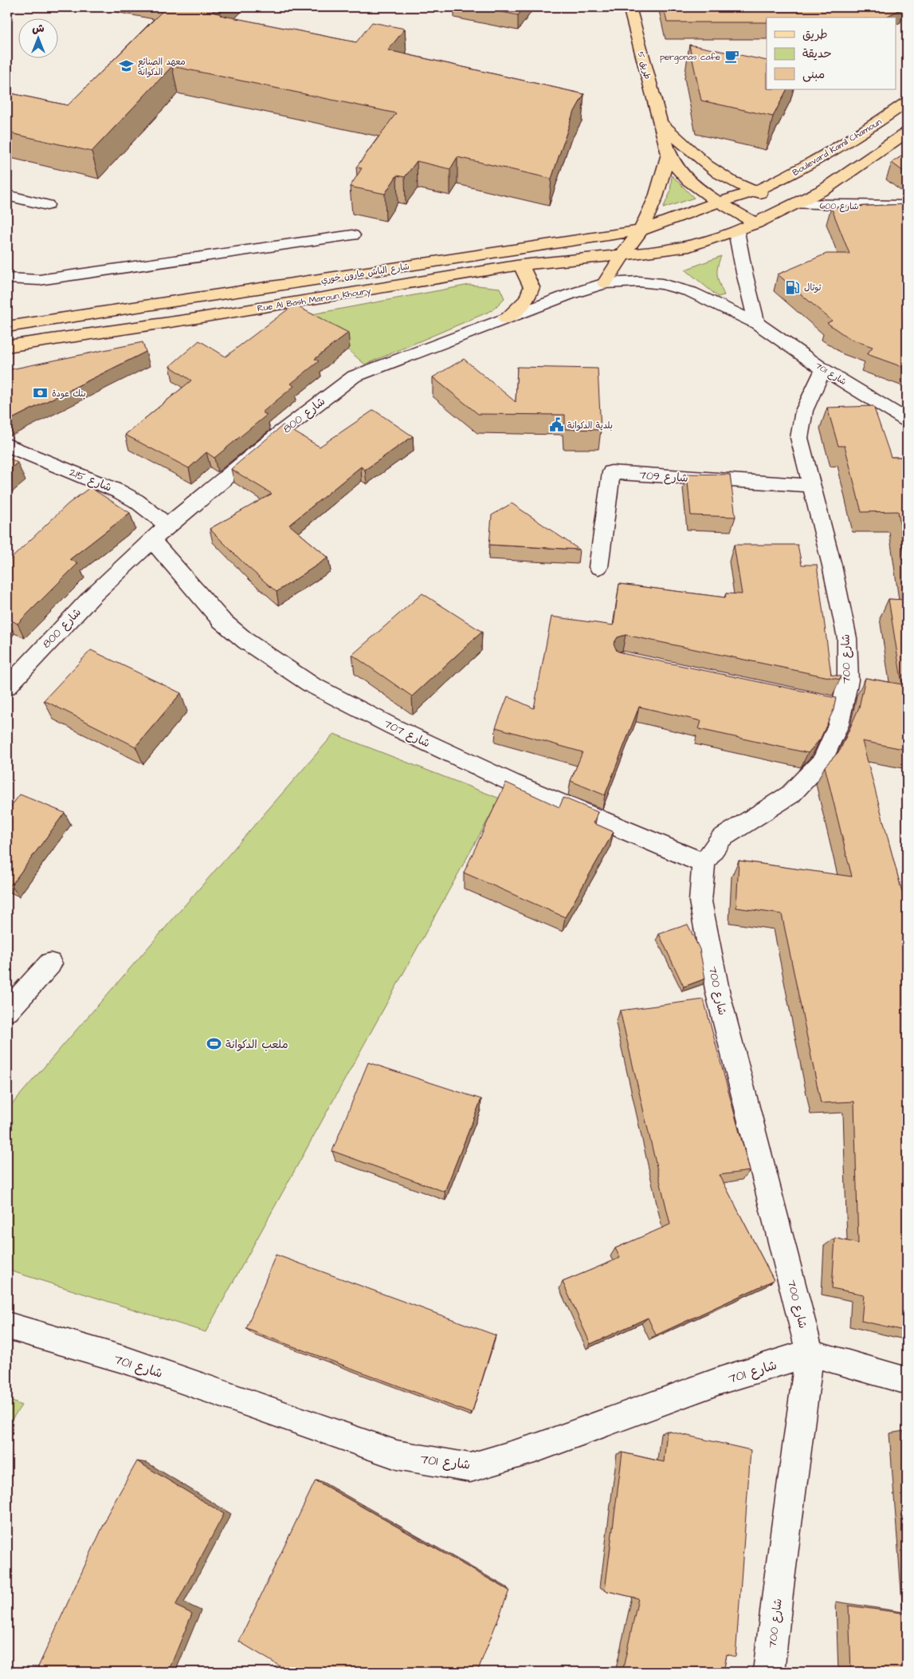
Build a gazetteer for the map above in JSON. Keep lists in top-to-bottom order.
{
  "streets": {
    "main road": [
      "طريق 5",
      "Boulevard Kamil Chamoun",
      "شارع الباش مارون خوري",
      "Rue Al Bash Maroun Khoury"
    ],
    "street": [
      "شارع 600",
      "شارع 701",
      "800 شارع",
      "شارع 709",
      "شارع 215",
      "شارع 700",
      "شارع 707"
    ]
  },
  "crossings": [
    ["Boulevard Kamil Chamoun", "شارع الباش مارون خوري"],
    ["شارع 701", "800 شارع"],
    ["شارع 701", "شارع 700"],
    ["800 شارع", "شارع 215"],
    ["800 شارع", "شارع 707"],
    ["شارع 709", "شارع 700"],
    ["شارع 700", "شارع 707"]
  ],
  "places": {
    "cafe": ["pergonas cafe"],
    "school or university": ["معهد الصنائع الدكوانة"],
    "fuel station": ["توتال"],
    "bank": ["بنك عودة"],
    "public building": ["بلدية الدكوانة"],
    "sports": ["ملعب الدكوانة"]
  },
  "legend": ["طريق", "حديقة", "مبنى"],
  "north": "top"
}
